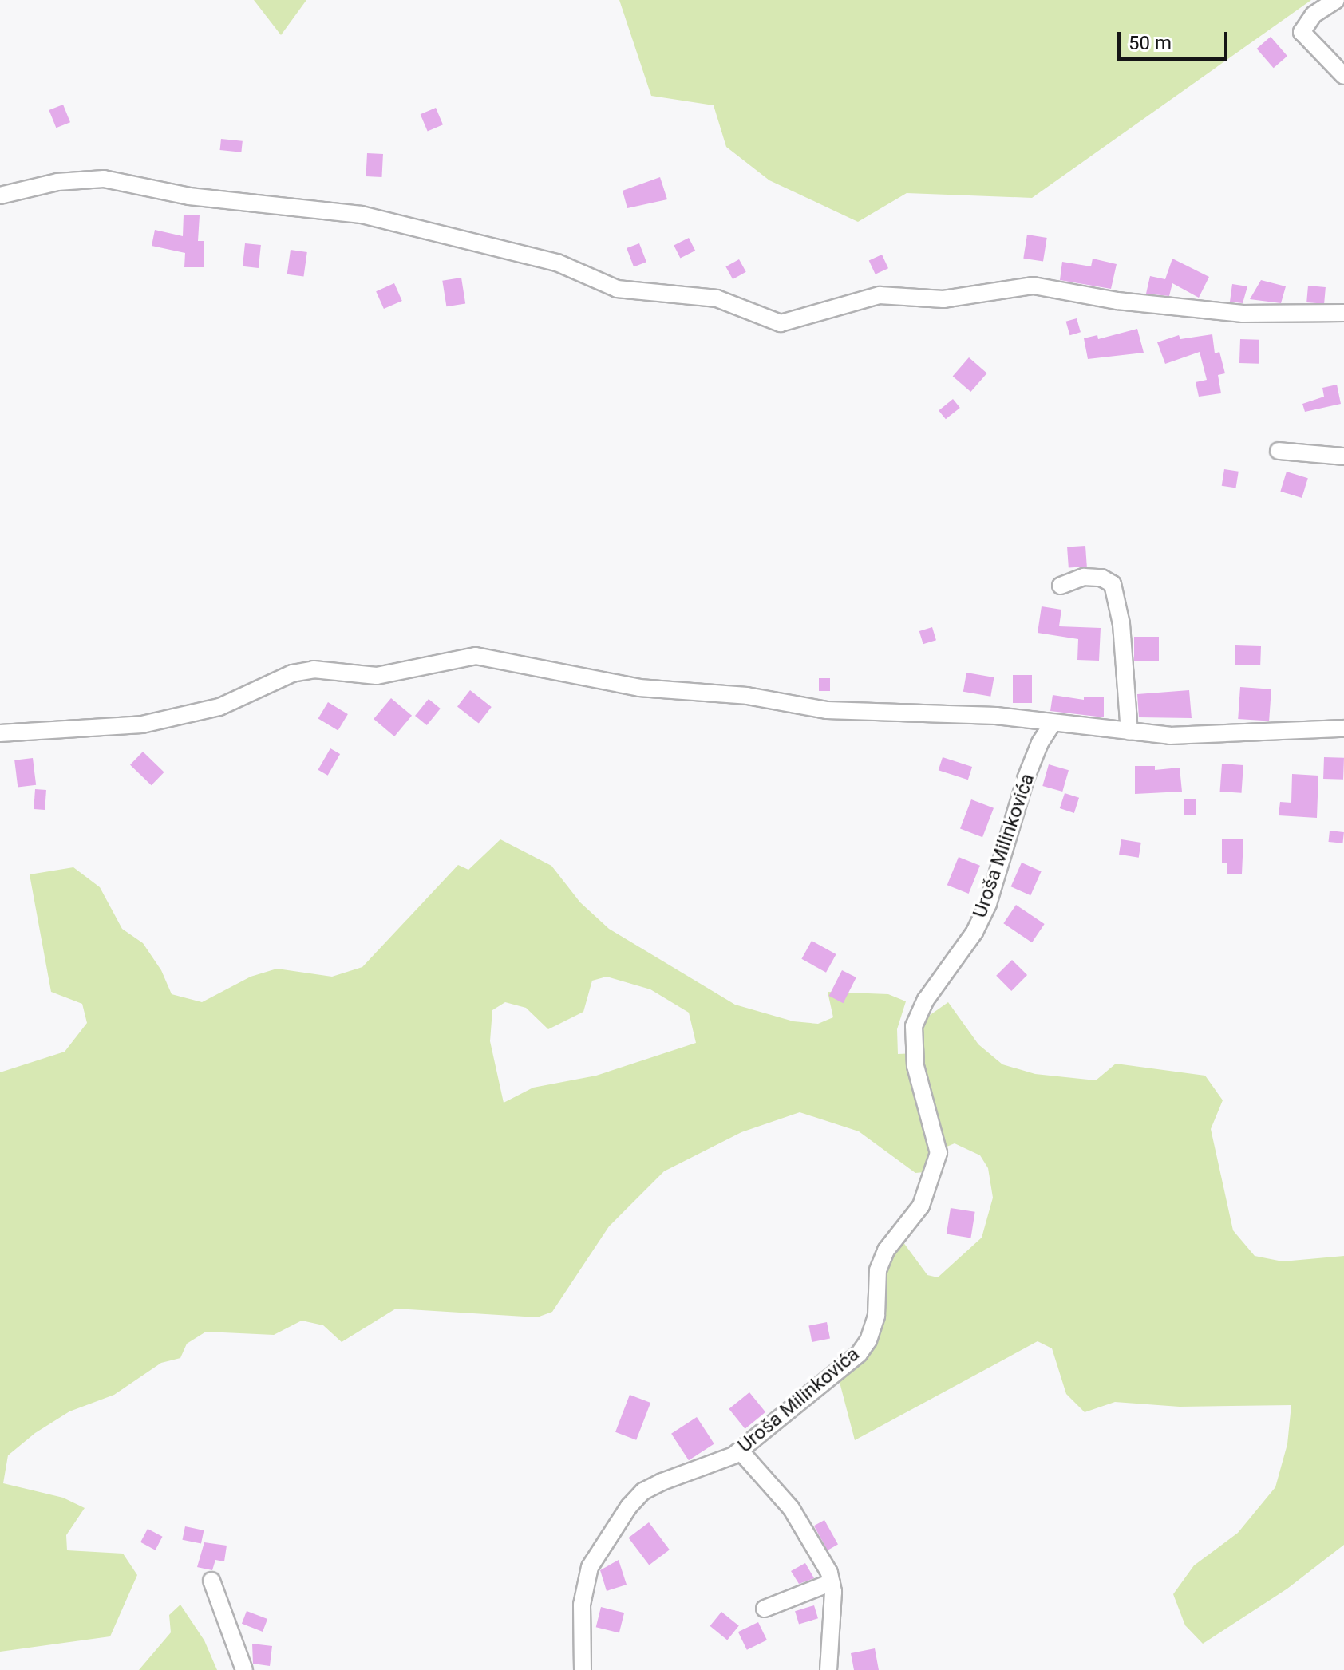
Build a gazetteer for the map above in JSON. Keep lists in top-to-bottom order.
{
  "streets": {
    "street": ["Uroša Milinkovića"]
  },
  "scale_bar": "50 m"
}
